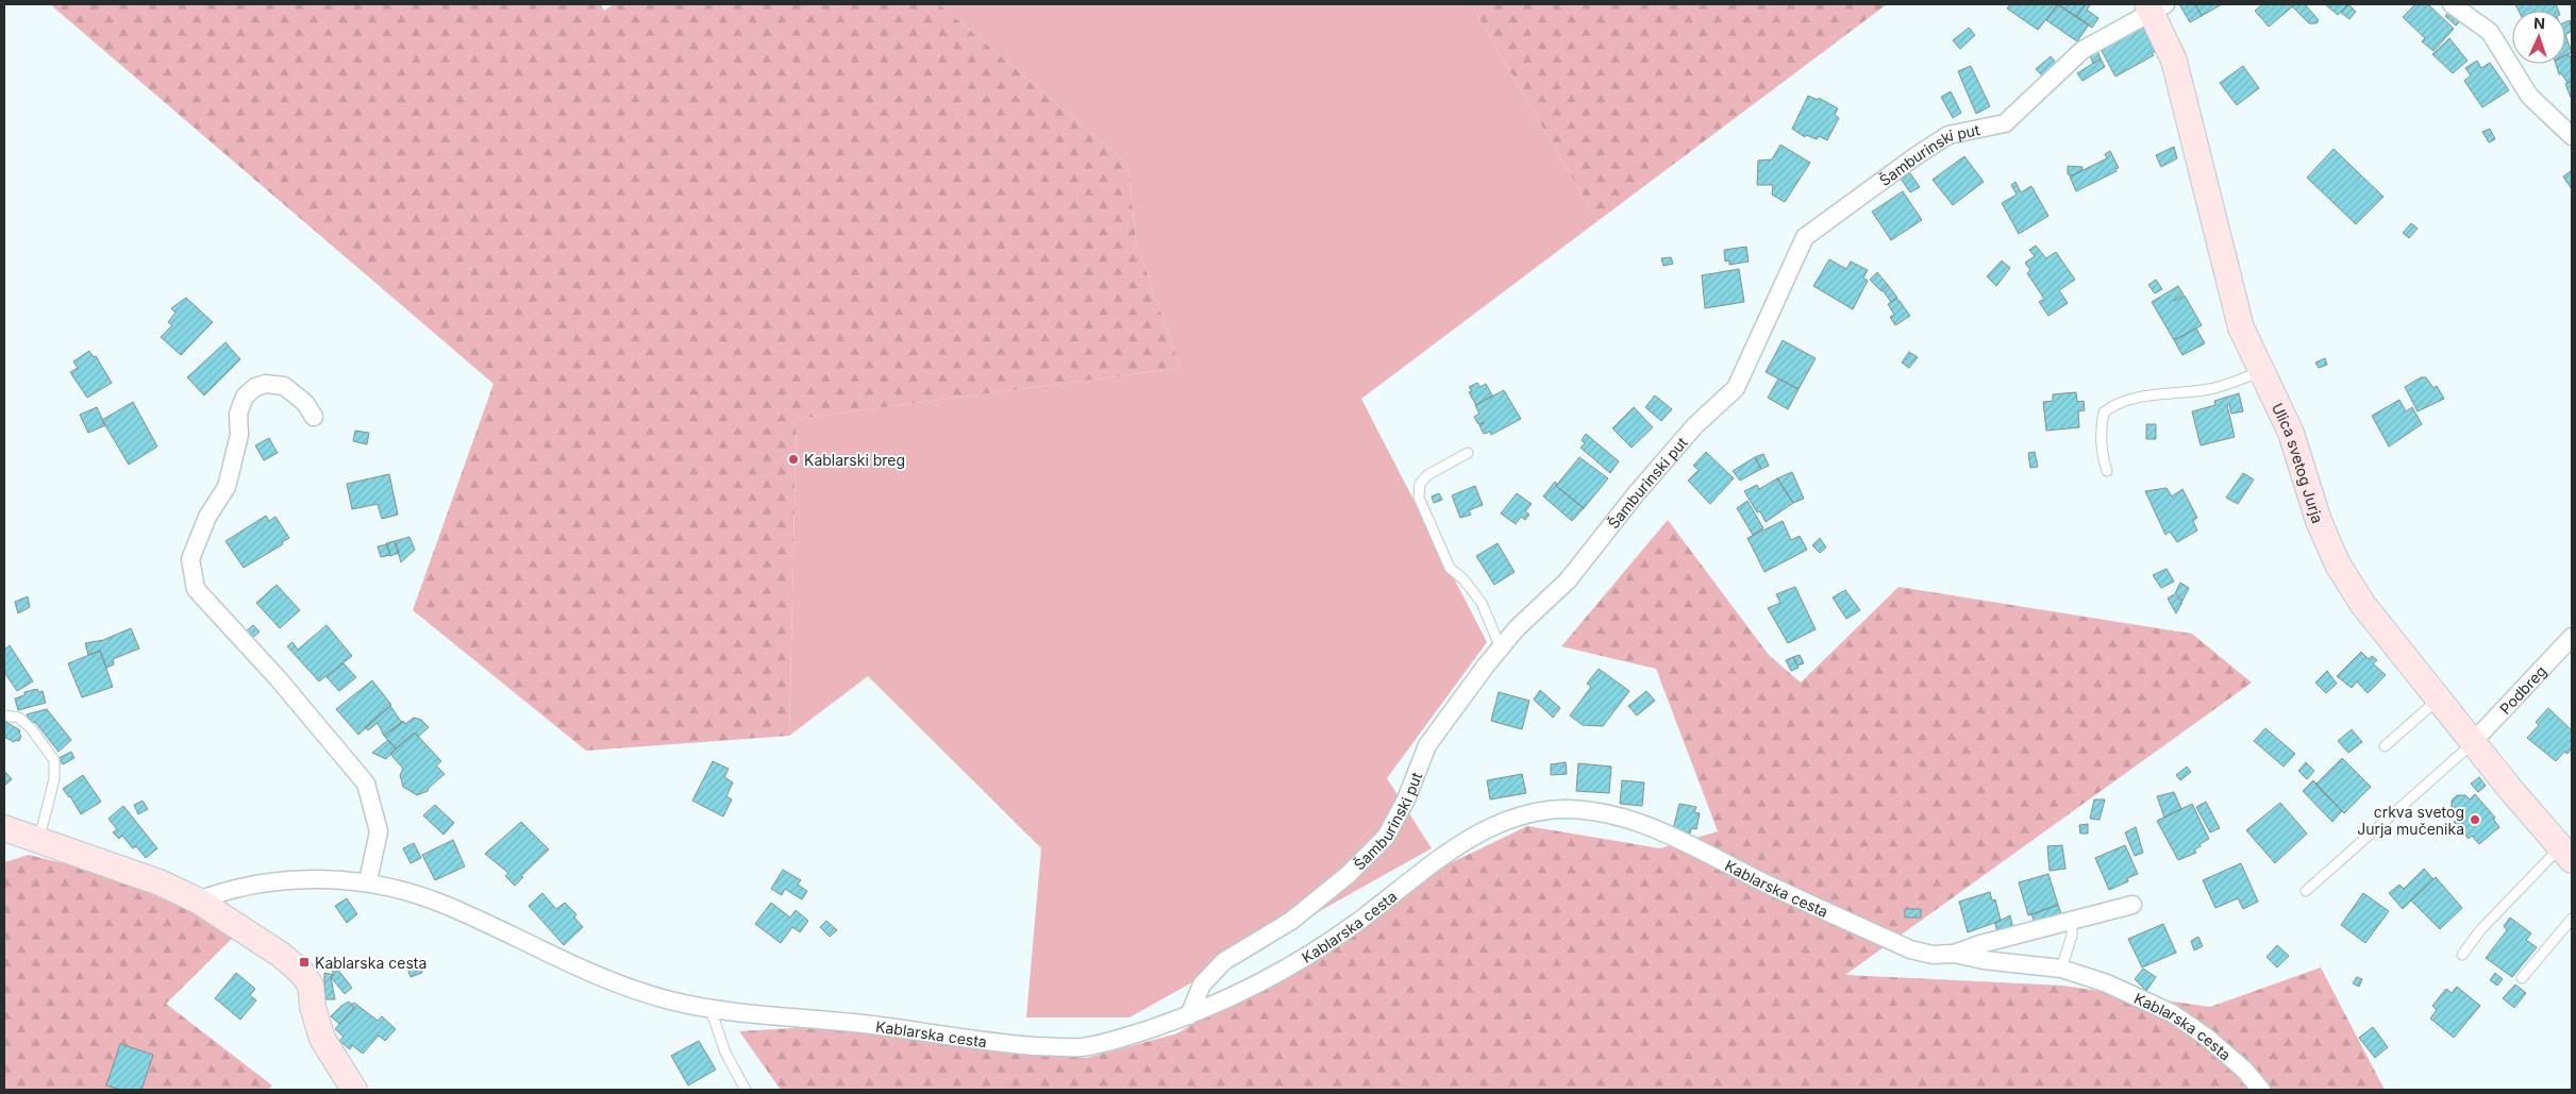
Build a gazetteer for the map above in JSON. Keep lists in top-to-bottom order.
{
  "streets": {
    "main road": ["Ulica svetog Jurja"],
    "street": ["Šamburinski put", "Podbreg", "Kablarska cesta"]
  },
  "crossings": [
    ["Šamburinski put", "Ulica svetog Jurja"],
    ["Šamburinski put", "Kablarska cesta"],
    ["Ulica svetog Jurja", "Podbreg"]
  ],
  "places": {
    "other": ["Kablarski breg", "crkva svetog Jurja mučenika"],
    "transit": ["Kablarska cesta"]
  },
  "north": "top"
}
